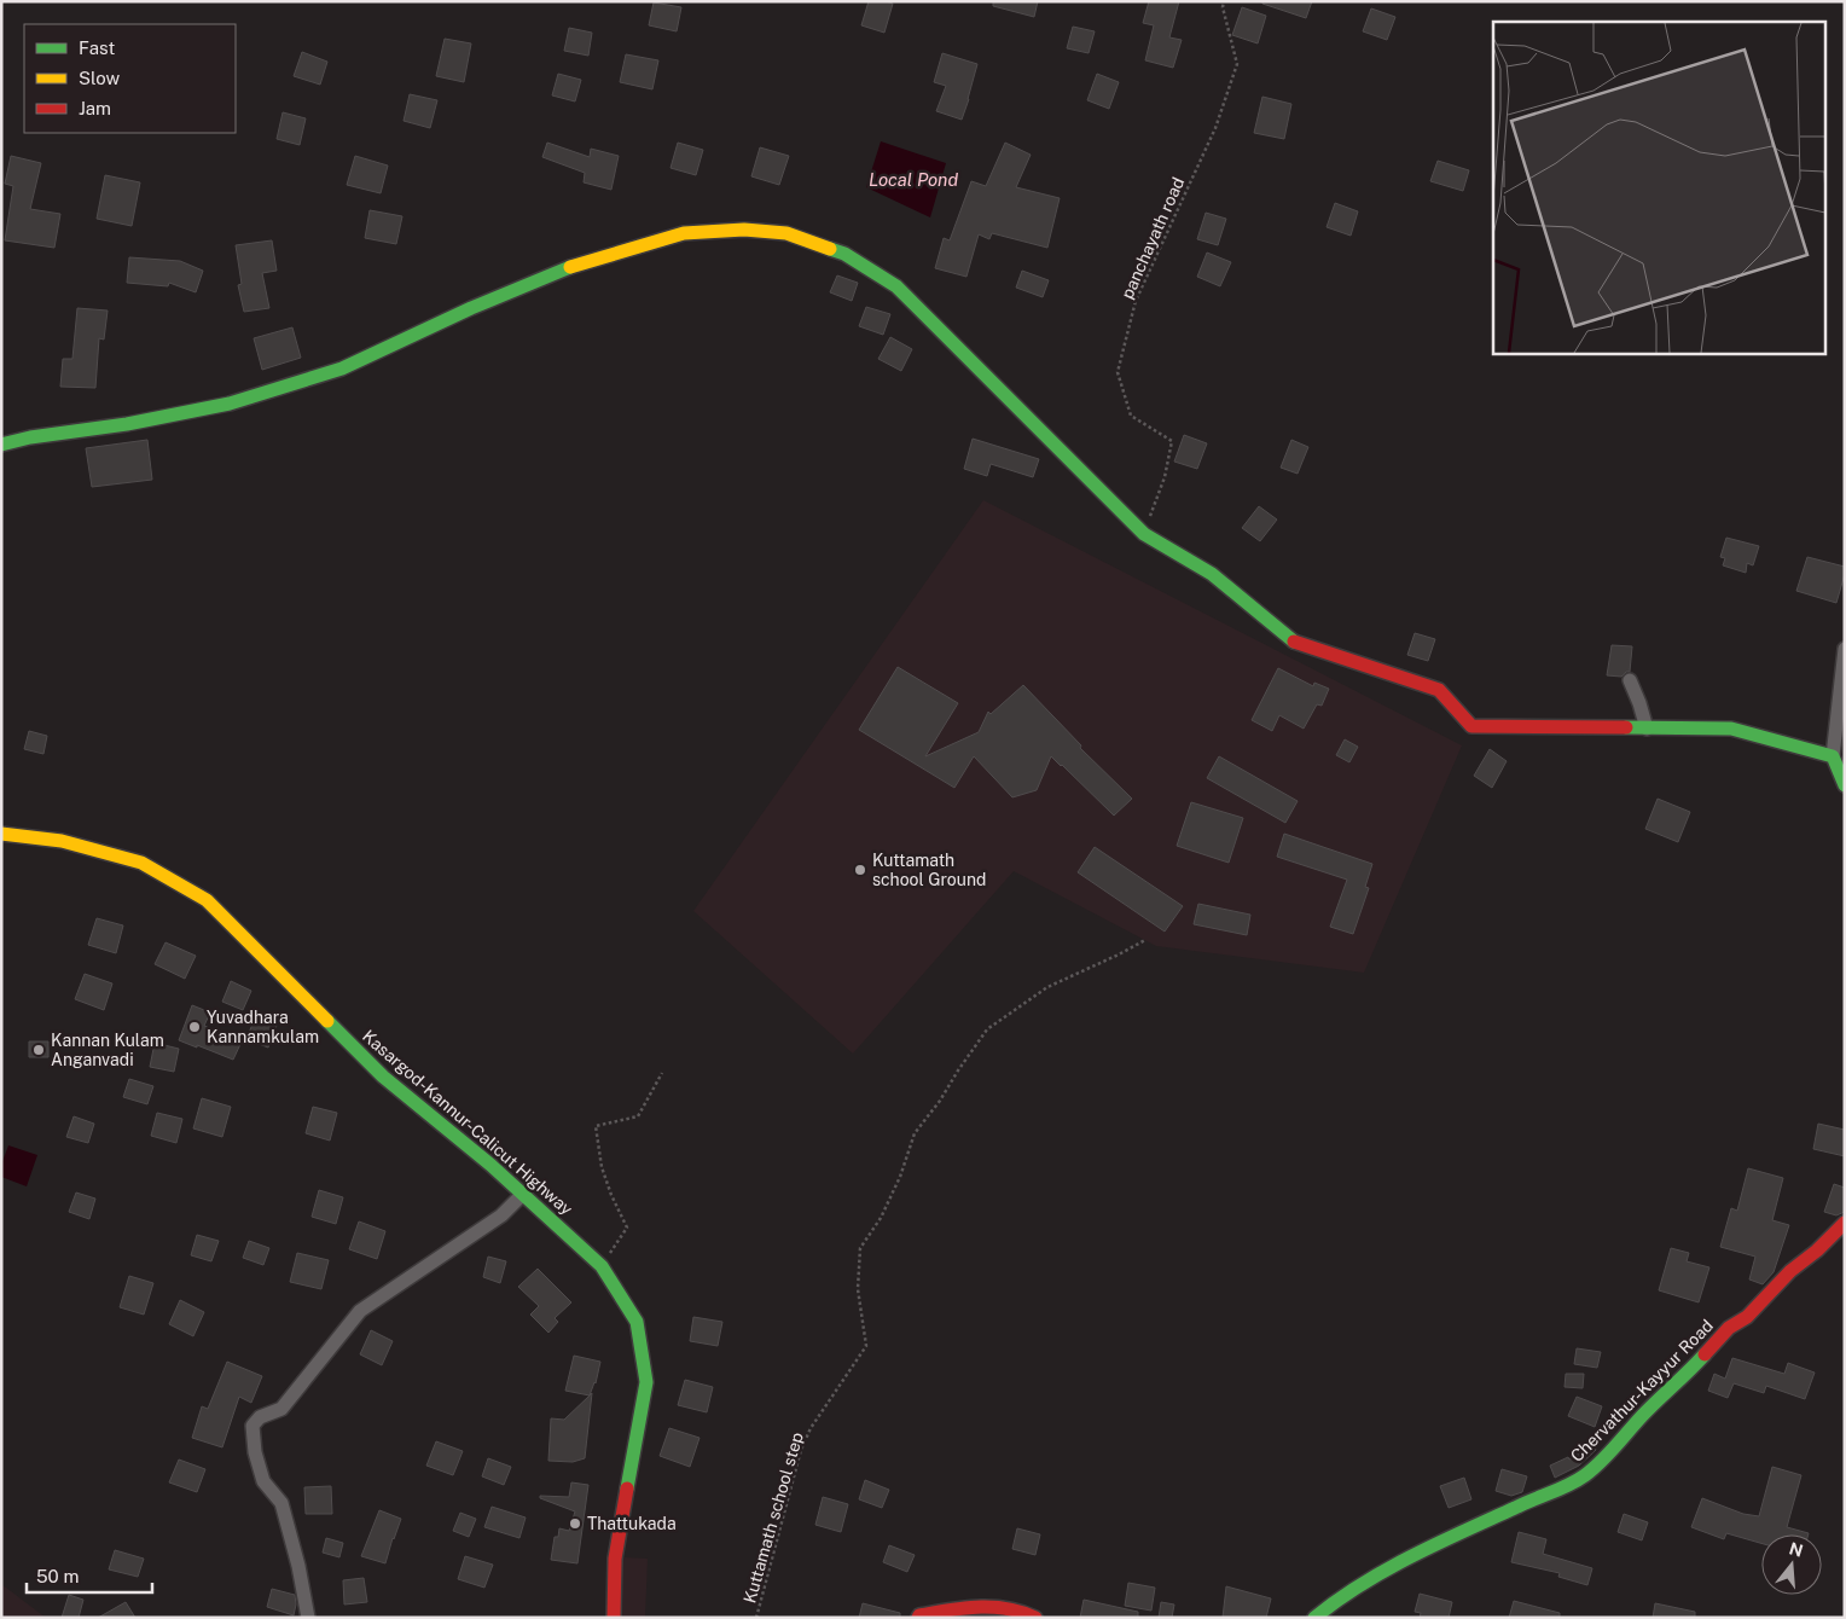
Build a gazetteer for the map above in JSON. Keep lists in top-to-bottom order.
{
  "streets": {
    "street": ["Kasargod-Kannur-Calicut Highway", "Chervathur-Kayyur Road"],
    "path": ["panchayath road", "Kuttamath school step"]
  },
  "water": ["Local Pond"],
  "places": [
    "Kuttamath school Ground",
    "Yuvadhara Kannamkulam",
    "Kannan Kulam Anganvadi",
    "Thattukada"
  ],
  "legend": ["Fast", "Slow", "Jam"],
  "scale_bar": "50 m",
  "north": "top"
}
